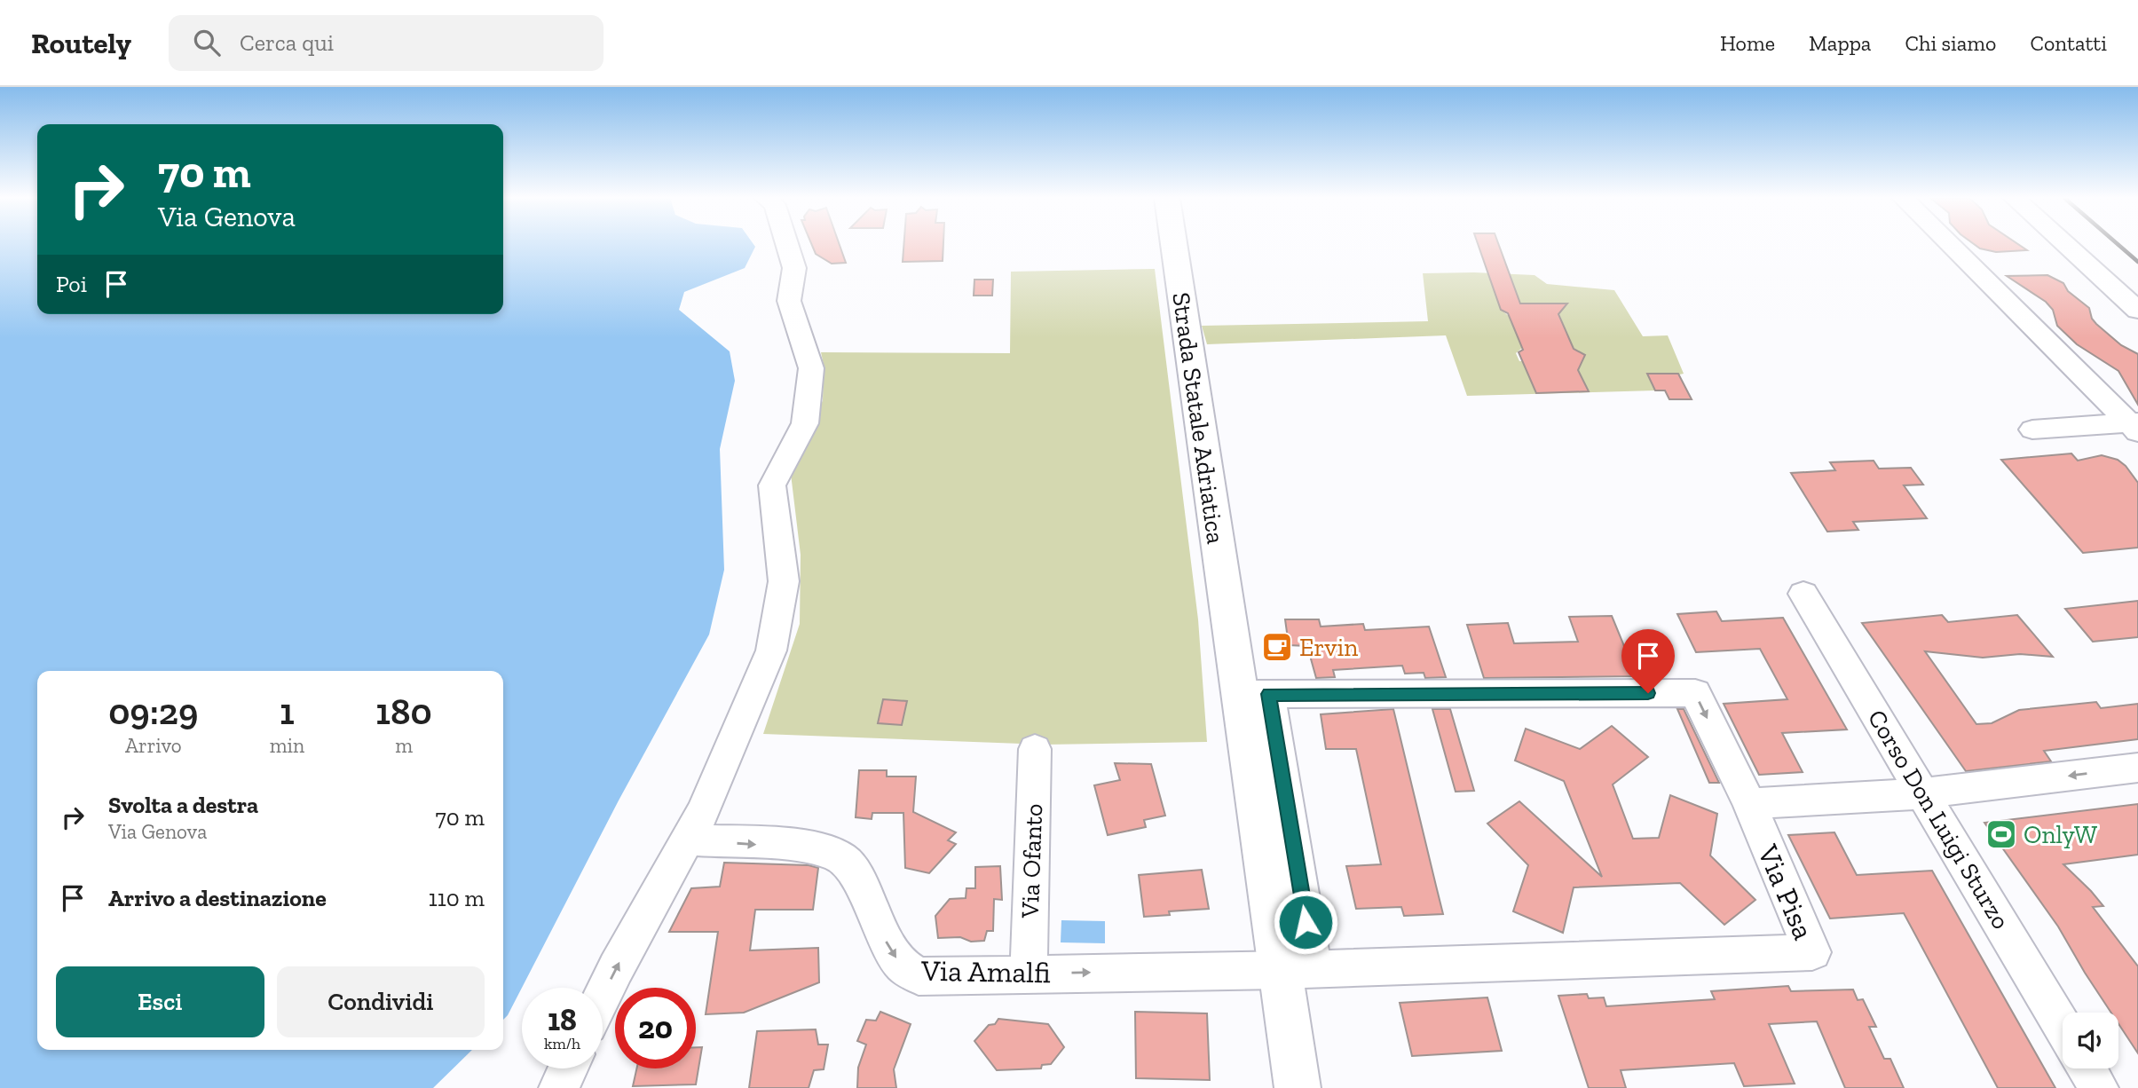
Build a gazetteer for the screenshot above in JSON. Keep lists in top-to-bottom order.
{
  "streets": {
    "main road": ["Strada Statale Adriatica"],
    "street": [
      "Corso Don Luigi Sturzo",
      "Via Ofanto",
      "Via Pisa",
      "Via Amalfi"
    ]
  },
  "crossings": [
    ["Strada Statale Adriatica", "Via Pisa"],
    ["Strada Statale Adriatica", "Via Amalfi"],
    ["Via Ofanto", "Via Amalfi"],
    ["Via Pisa", "Via Amalfi"]
  ],
  "one_way": ["Via Amalfi"],
  "places": {
    "cafe": ["Ervin"],
    "sports": ["OnlyW"]
  },
  "page": {
    "header": "Routely",
    "search": "Cerca qui",
    "nav": [
      "Home",
      "Mappa",
      "Chi siamo",
      "Contatti"
    ],
    "turn": ["70 m", "Via Genova"],
    "then": "Poi",
    "eta": [
      "09:29",
      "Arrivo",
      "1",
      "min",
      "180",
      "m"
    ],
    "list": [
      {
        "name": "Svolta a destra",
        "note": "Via Genova",
        "value": "70 m"
      },
      {
        "name": "Arrivo a destinazione",
        "value": "110 m"
      }
    ],
    "buttons": ["Esci", "Condividi"],
    "speed": "18 km/h",
    "limit": "20"
  }
}
